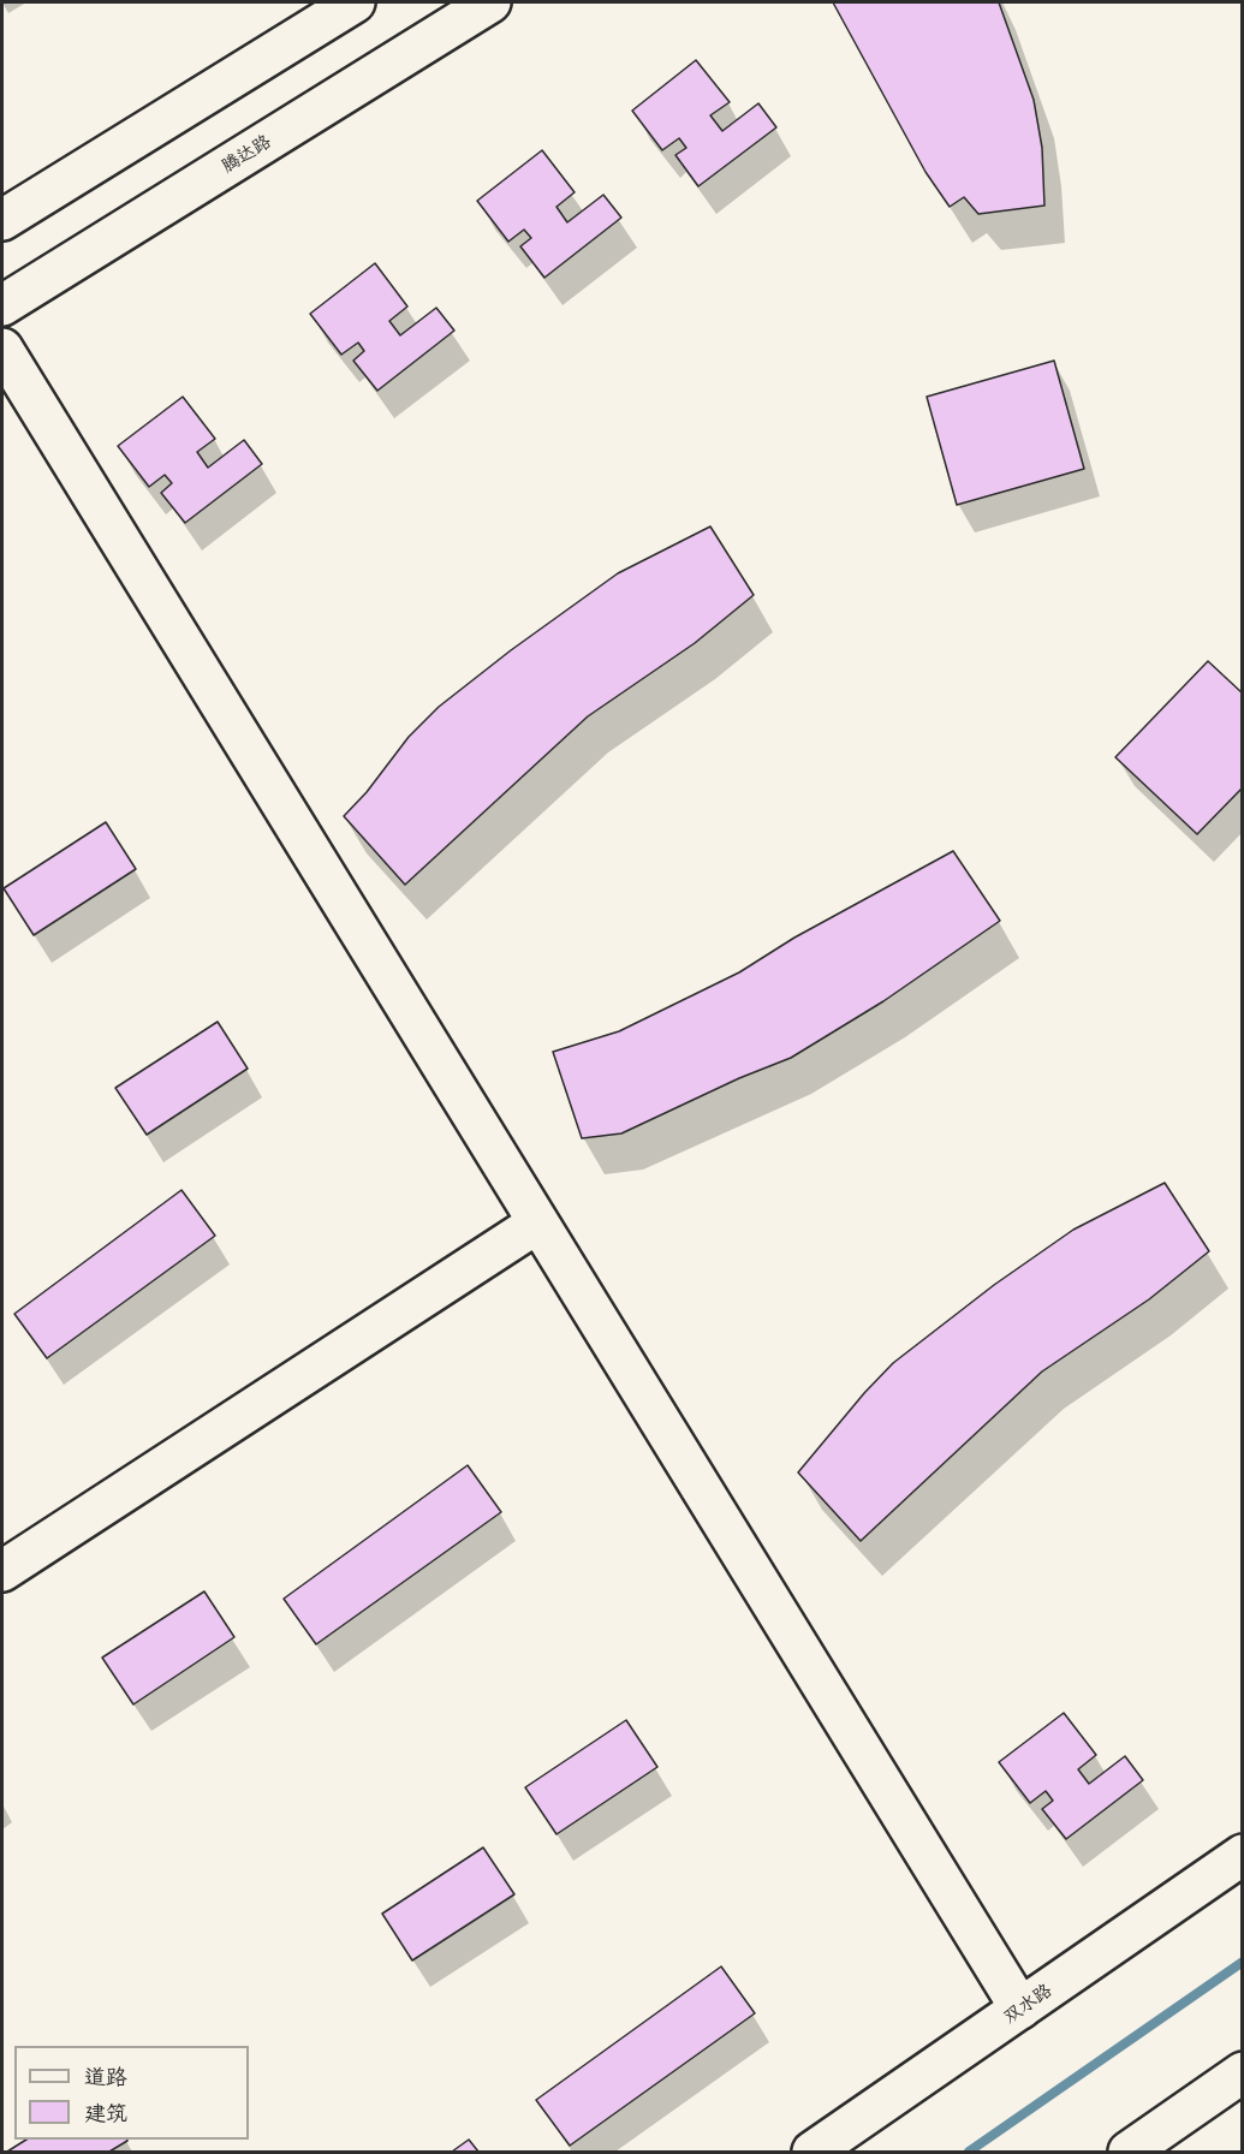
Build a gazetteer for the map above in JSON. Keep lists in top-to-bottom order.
{
  "streets": {
    "street": ["腾达路", "双水路"]
  },
  "legend": ["道路", "建筑"]
}
